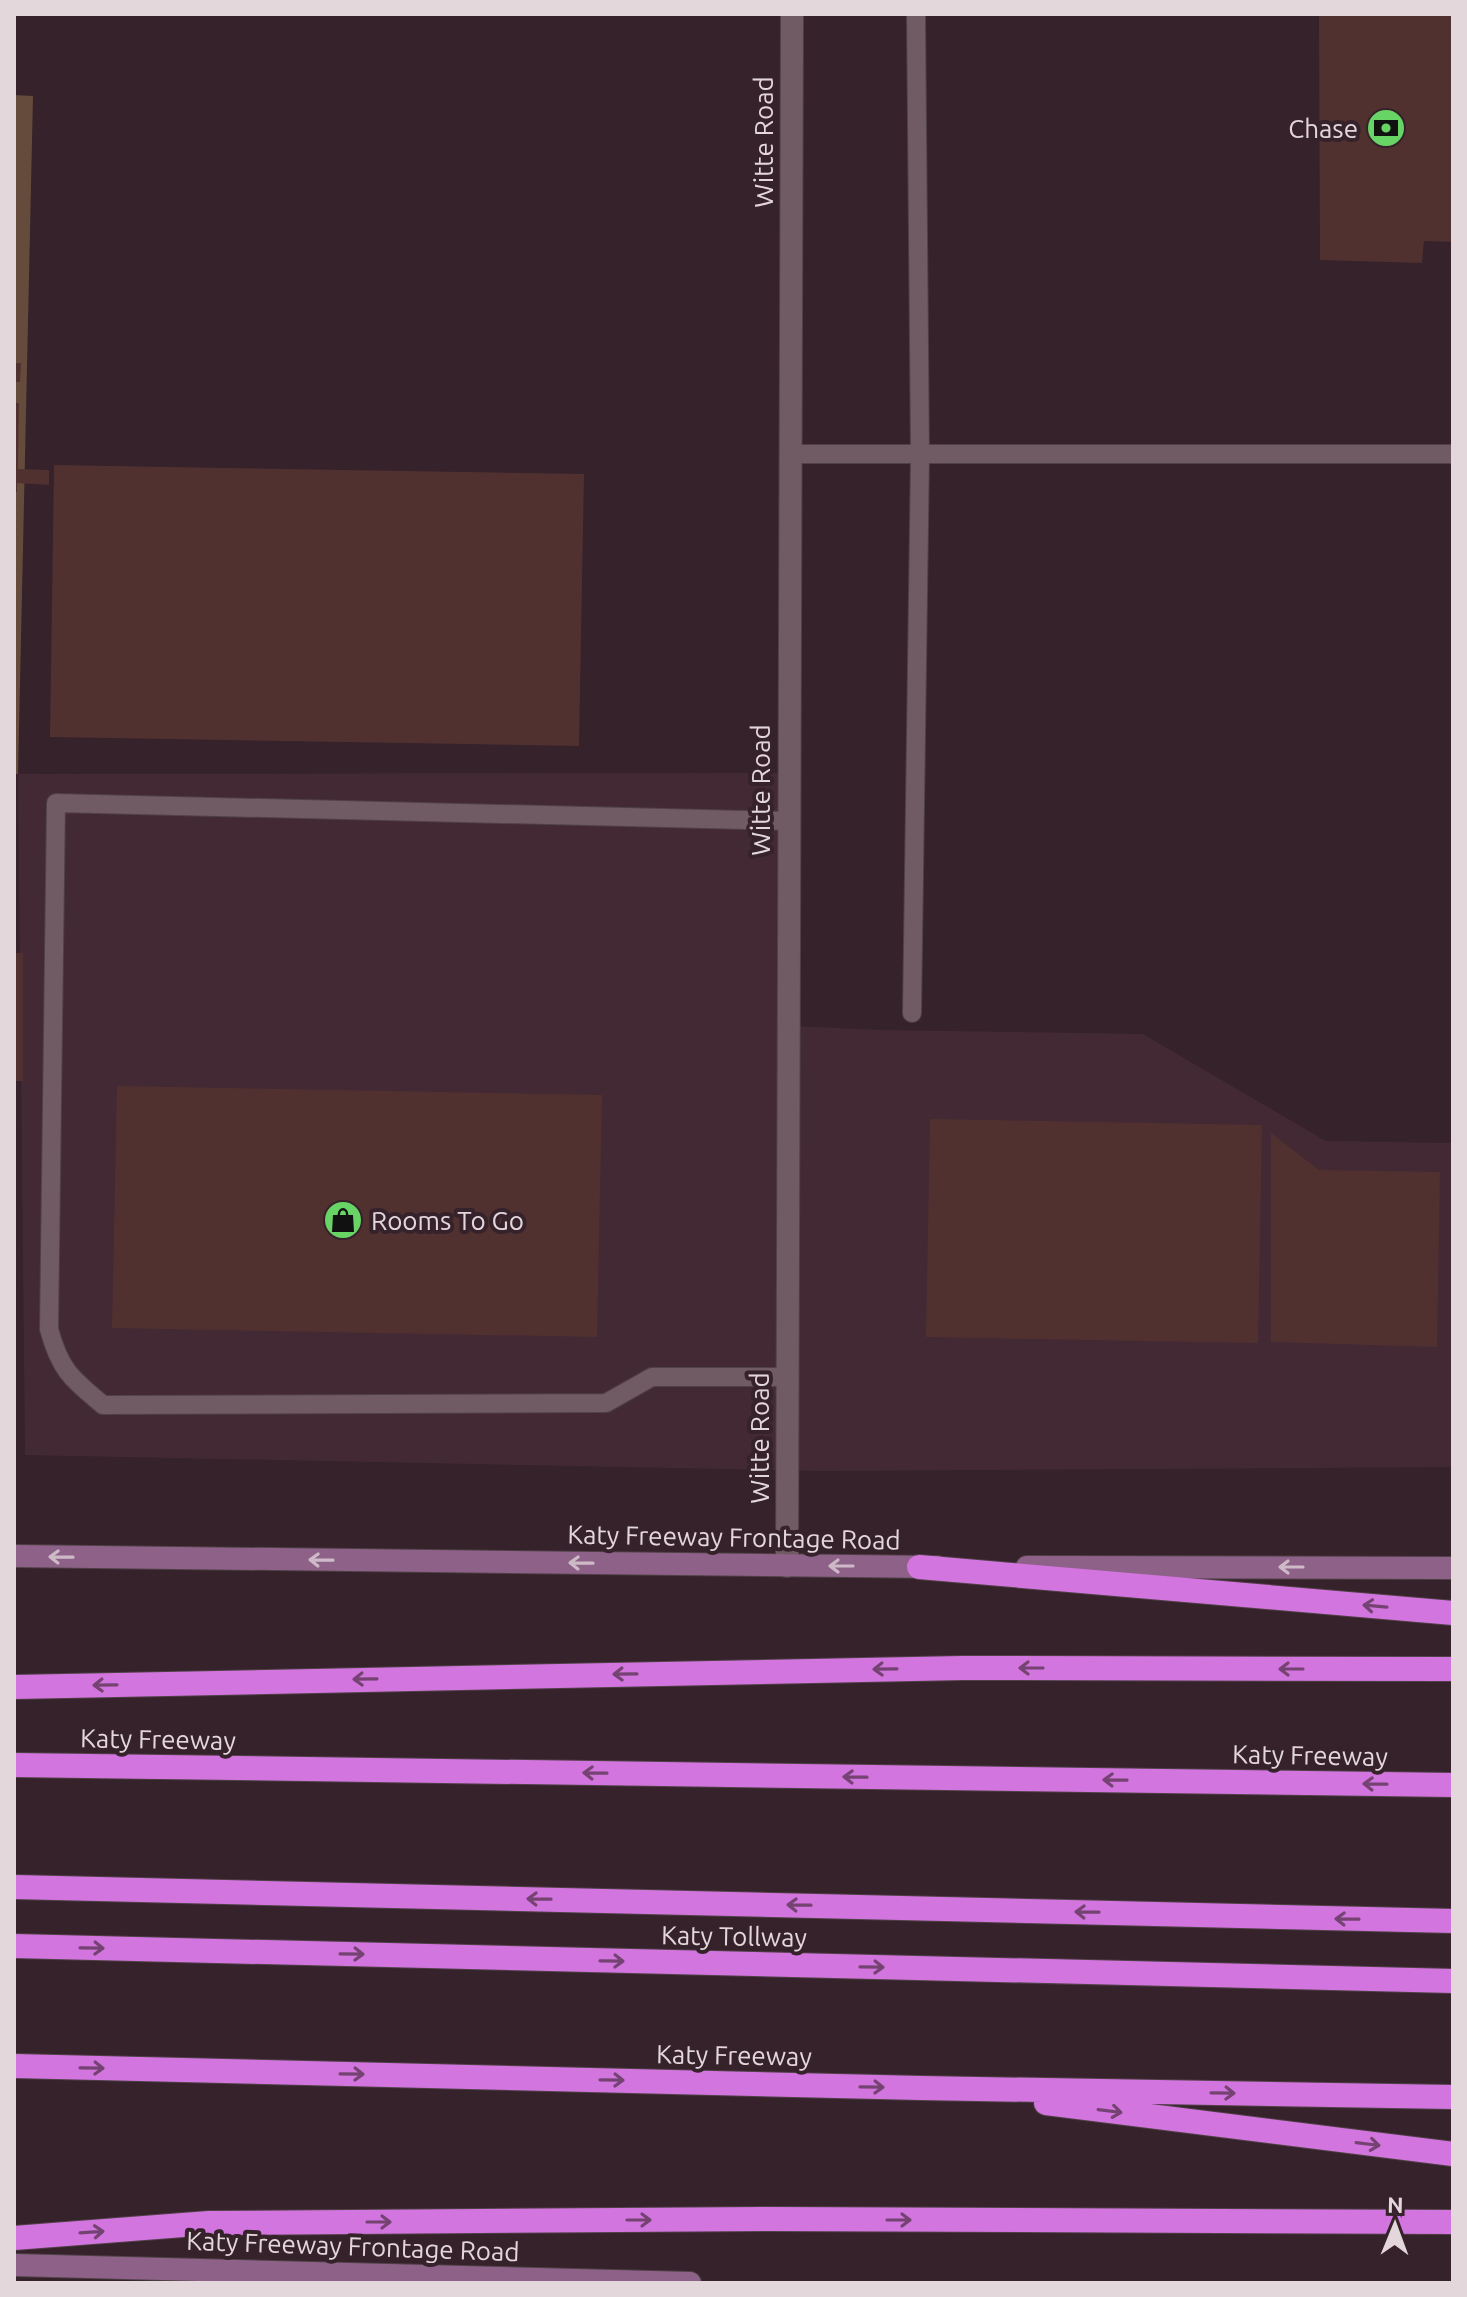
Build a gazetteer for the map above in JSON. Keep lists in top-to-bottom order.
{
  "streets": {
    "highway": ["Katy Freeway", "Katy Tollway"],
    "main road": ["Katy Freeway Frontage Road"],
    "street": ["Witte Road"]
  },
  "crossings": [
    ["Witte Road", "Katy Freeway Frontage Road"]
  ],
  "one_way": ["Katy Freeway Frontage Road"],
  "places": {
    "bank": ["Chase"],
    "shop": ["Rooms To Go"]
  },
  "north": "top"
}
